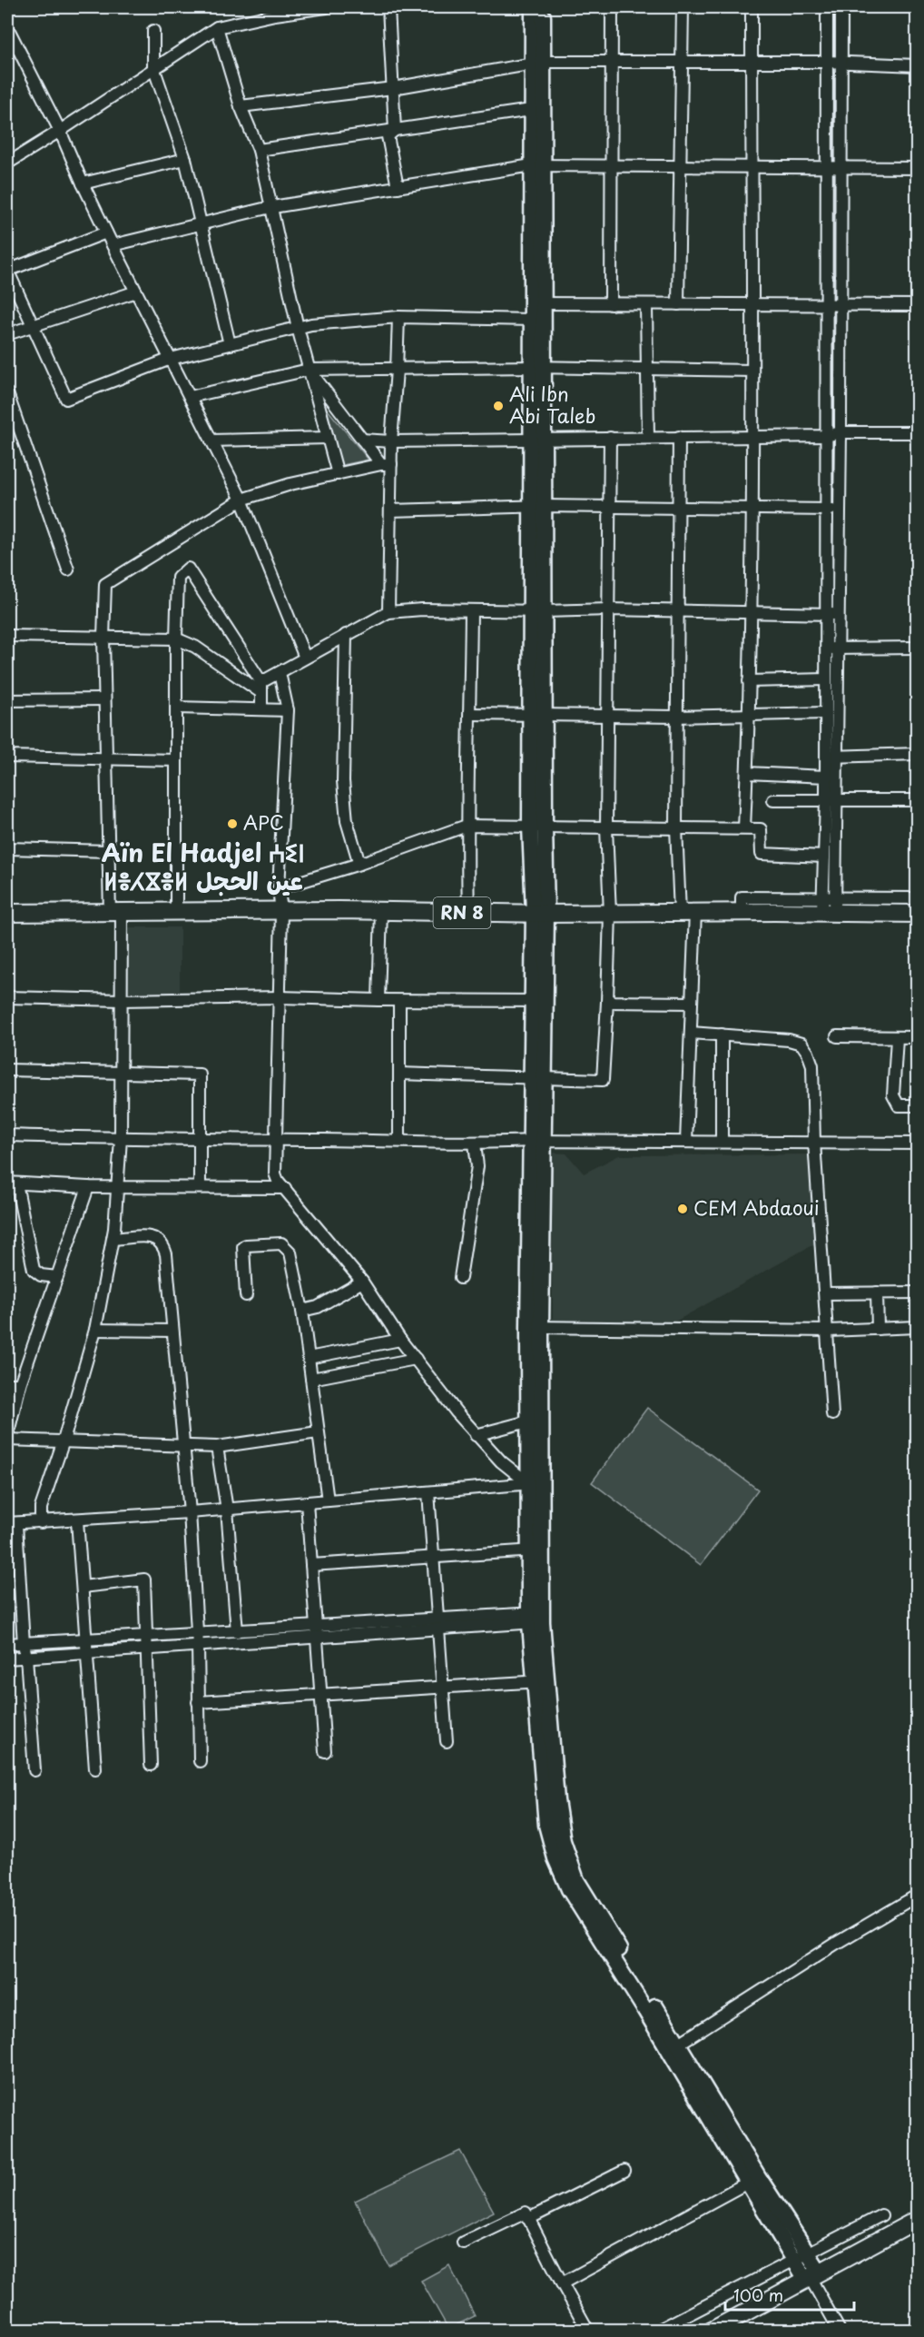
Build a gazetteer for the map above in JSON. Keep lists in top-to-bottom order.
{
  "streets": {
    "main road": ["RN 8"]
  },
  "districts": ["Aïn El Hadjel ⵄⵉⵏ ⵍⴻⵃⴵⴻⵍ عين الحجل"],
  "places": ["Ali Ibn Abi Taleb", "APC", "CEM Abdaoui"],
  "scale_bar": "100 m"
}
